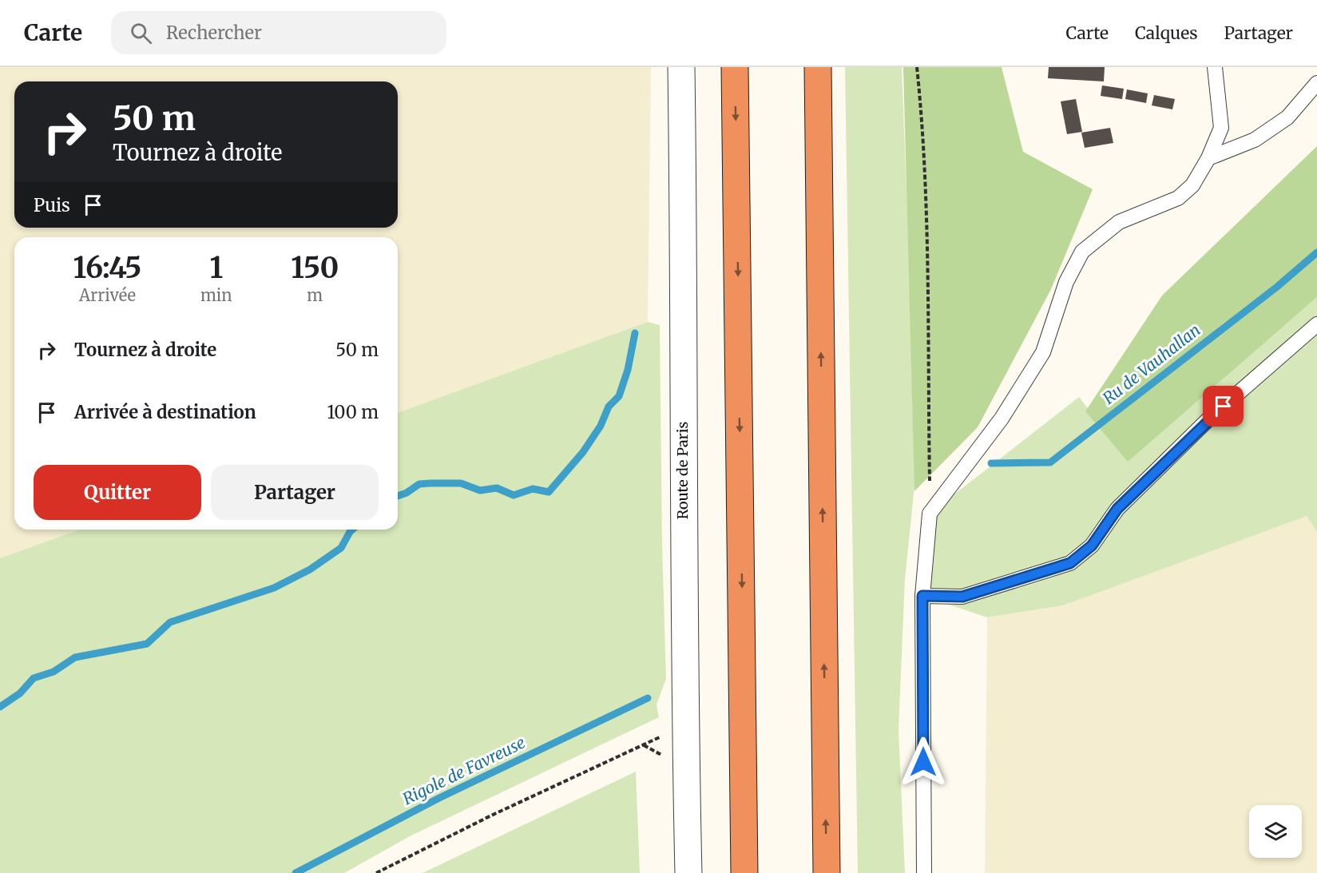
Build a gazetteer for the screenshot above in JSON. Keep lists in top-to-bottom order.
{
  "streets": {
    "street": ["Route de Paris"]
  },
  "water": ["Ru de Vauhallan", "Rigole de Favreuse"],
  "page": {
    "header": "Carte",
    "search": "Rechercher",
    "nav": ["Carte", "Calques", "Partager"],
    "turn": ["50 m", "Tournez à droite"],
    "then": "Puis",
    "eta": [
      "16:45",
      "Arrivée",
      "1",
      "min",
      "150",
      "m"
    ],
    "list": [
      {
        "name": "Tournez à droite",
        "value": "50 m"
      },
      {
        "name": "Arrivée à destination",
        "value": "100 m"
      }
    ],
    "buttons": ["Quitter", "Partager"]
  }
}
